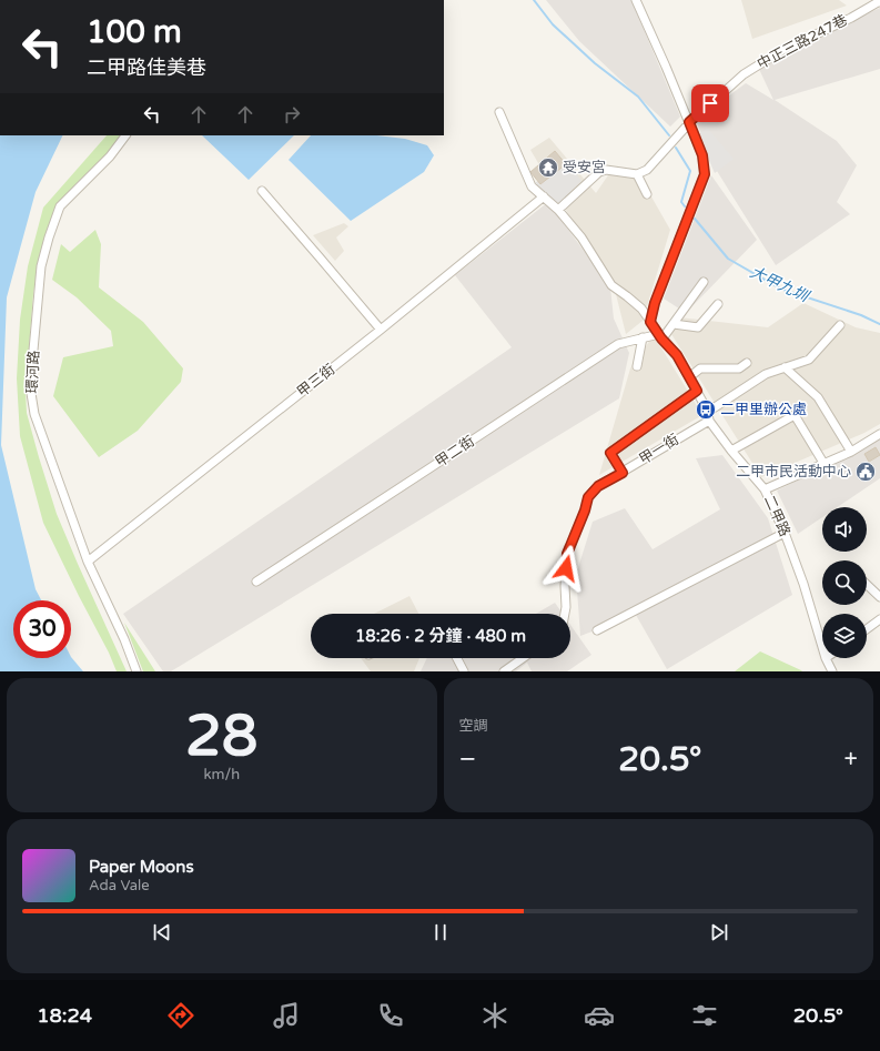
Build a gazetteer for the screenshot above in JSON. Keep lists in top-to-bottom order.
{
  "streets": {
    "street": [
      "中正三路247巷",
      "環河路",
      "甲三街",
      "甲一街",
      "甲二街",
      "二甲路"
    ]
  },
  "crossings": [
    ["環河路", "甲三街"],
    ["甲一街", "二甲路"],
    ["甲二街", "二甲路"]
  ],
  "water": ["大甲九圳"],
  "places": {
    "temple": ["受安宮"],
    "bus stop": ["二甲里辦公處"],
    "public building": ["二甲市民活動中心"]
  },
  "page": {
    "turn": ["100 m", "二甲路佳美巷"],
    "limit": "30",
    "trip": "18:26 · 2 分鐘 · 480 m",
    "tile": [
      ["28", "km/h"],
      "空調"
    ],
    "heat": ["−", "20.5°", "+"],
    "song": ["Paper Moons", "Ada Vale"],
    "tabs": ["18:24", "20.5°"]
  }
}
